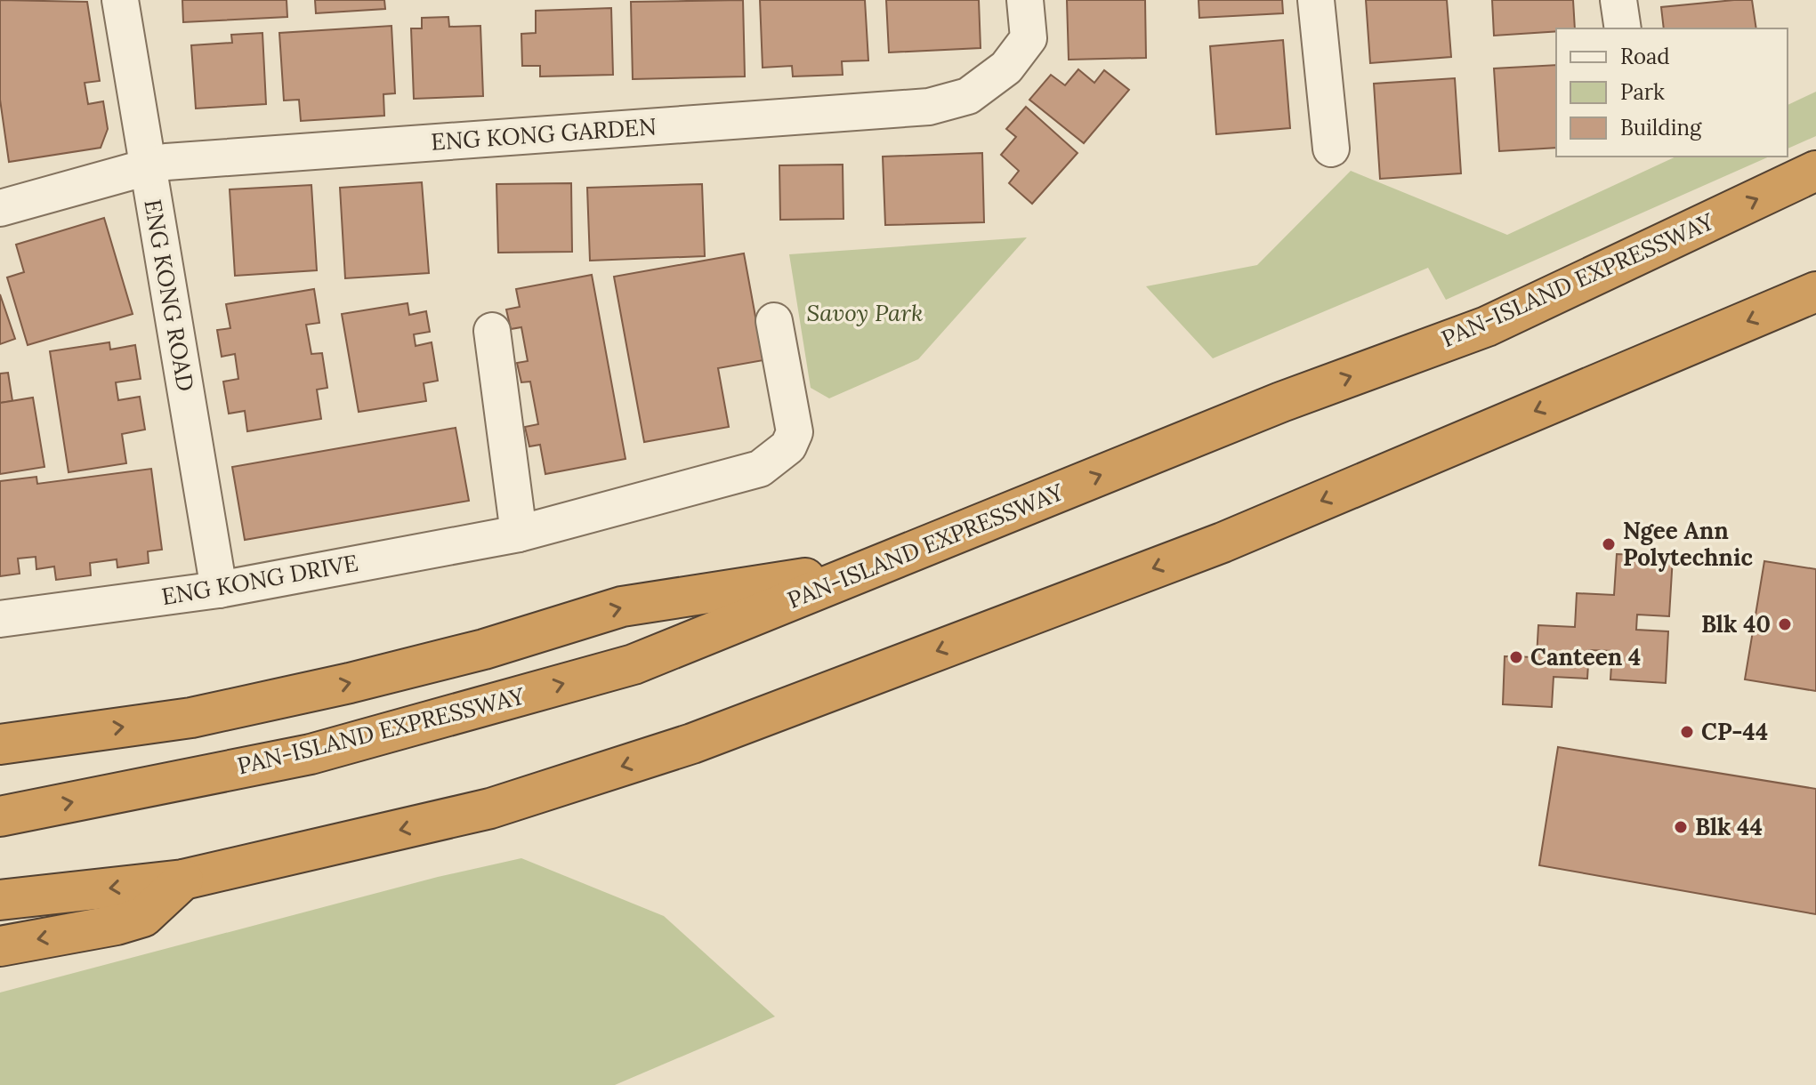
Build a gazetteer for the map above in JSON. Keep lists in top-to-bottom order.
{
  "streets": {
    "highway": ["PAN-ISLAND EXPRESSWAY"],
    "street": ["ENG KONG GARDEN", "ENG KONG ROAD", "ENG KONG DRIVE"]
  },
  "crossings": [
    ["ENG KONG GARDEN", "ENG KONG ROAD"],
    ["ENG KONG ROAD", "ENG KONG DRIVE"]
  ],
  "parks": ["Savoy Park"],
  "places": [
    "Ngee Ann Polytechnic",
    "Blk 40",
    "Canteen 4",
    "CP-44",
    "Blk 44"
  ],
  "legend": ["Road", "Park", "Building"]
}
